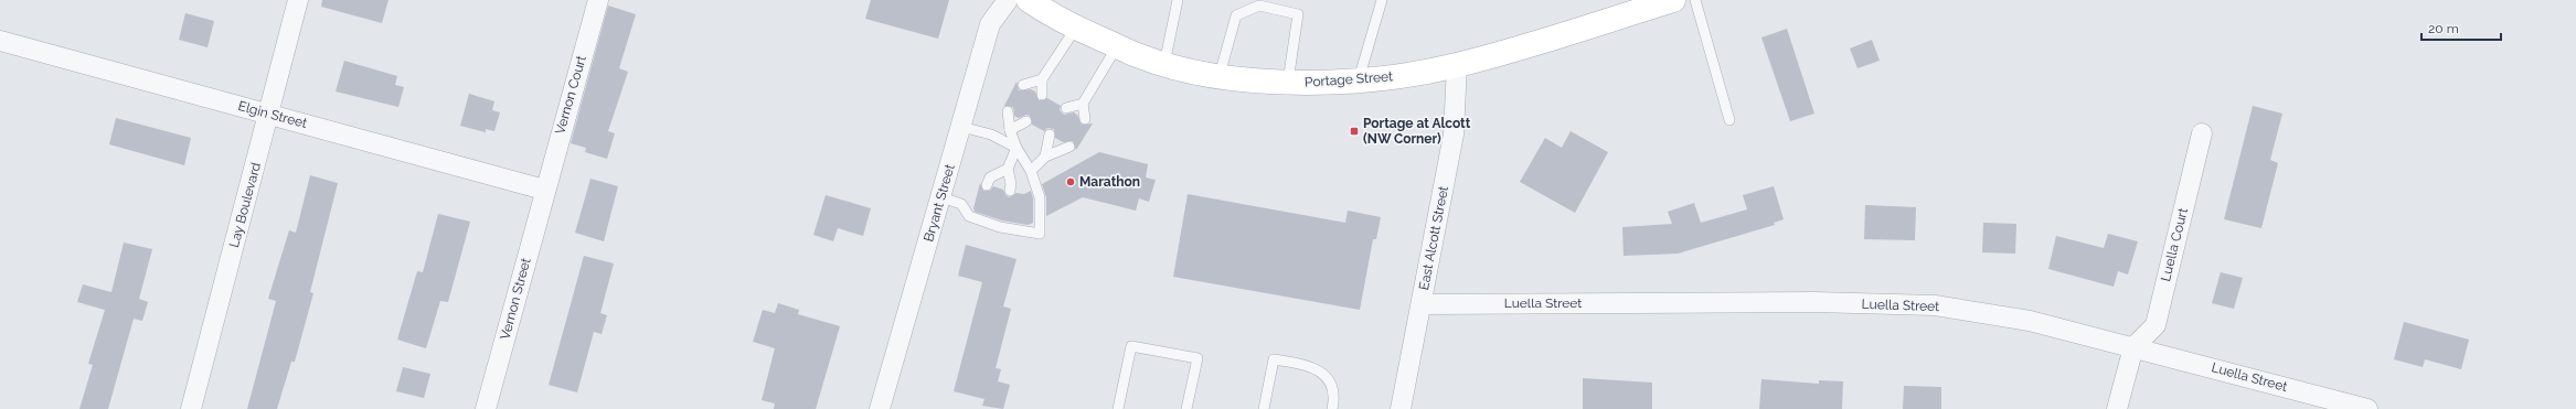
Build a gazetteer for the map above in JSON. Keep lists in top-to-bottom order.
{
  "streets": {
    "main road": ["Portage Street"],
    "street": [
      "Vernon Court",
      "Elgin Street",
      "Bryant Street",
      "Lay Boulevard",
      "East Alcott Street",
      "Luella Court",
      "Vernon Street",
      "Luella Street"
    ]
  },
  "crossings": [
    ["Portage Street", "East Alcott Street"],
    ["Vernon Court", "Elgin Street"],
    ["Vernon Court", "Vernon Street"],
    ["Elgin Street", "Lay Boulevard"],
    ["Elgin Street", "Vernon Street"],
    ["East Alcott Street", "Luella Street"],
    ["Luella Court", "Luella Street"]
  ],
  "places": {
    "transit": ["Portage at Alcott (NW Corner)"],
    "other": ["Marathon"]
  },
  "scale_bar": "20 m"
}
